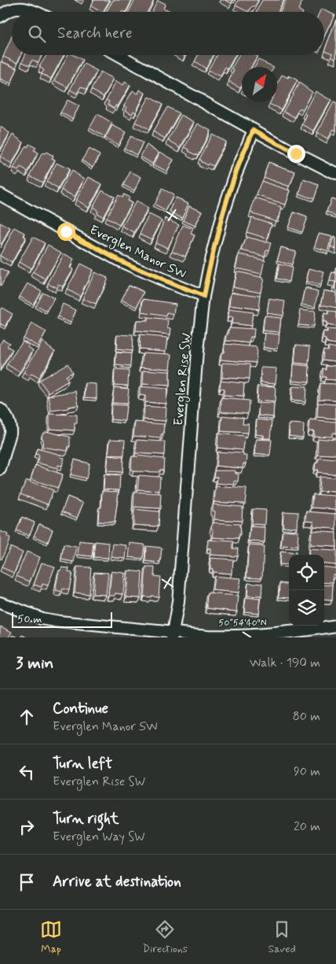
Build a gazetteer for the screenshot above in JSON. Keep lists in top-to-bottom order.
{
  "streets": {
    "street": ["Everglen Manor SW", "Everglen Rise SW"]
  },
  "crossings": [
    ["Everglen Manor SW", "Everglen Rise SW"]
  ],
  "scale_bar": "50 m",
  "north": "top right",
  "page": {
    "search": "Search here",
    "scale": "50 m",
    "heading": ["3 min", "Walk · 190 m"],
    "list": [
      ["Continue", "Everglen Manor SW", "80 m"],
      ["Turn left", "Everglen Rise SW", "90 m"],
      ["Turn right", "Everglen Way SW", "20 m"],
      "Arrive at destination"
    ],
    "nav": ["Map", "Directions", "Saved"]
  },
  "coordinates": ["50°54'40\"N"]
}
